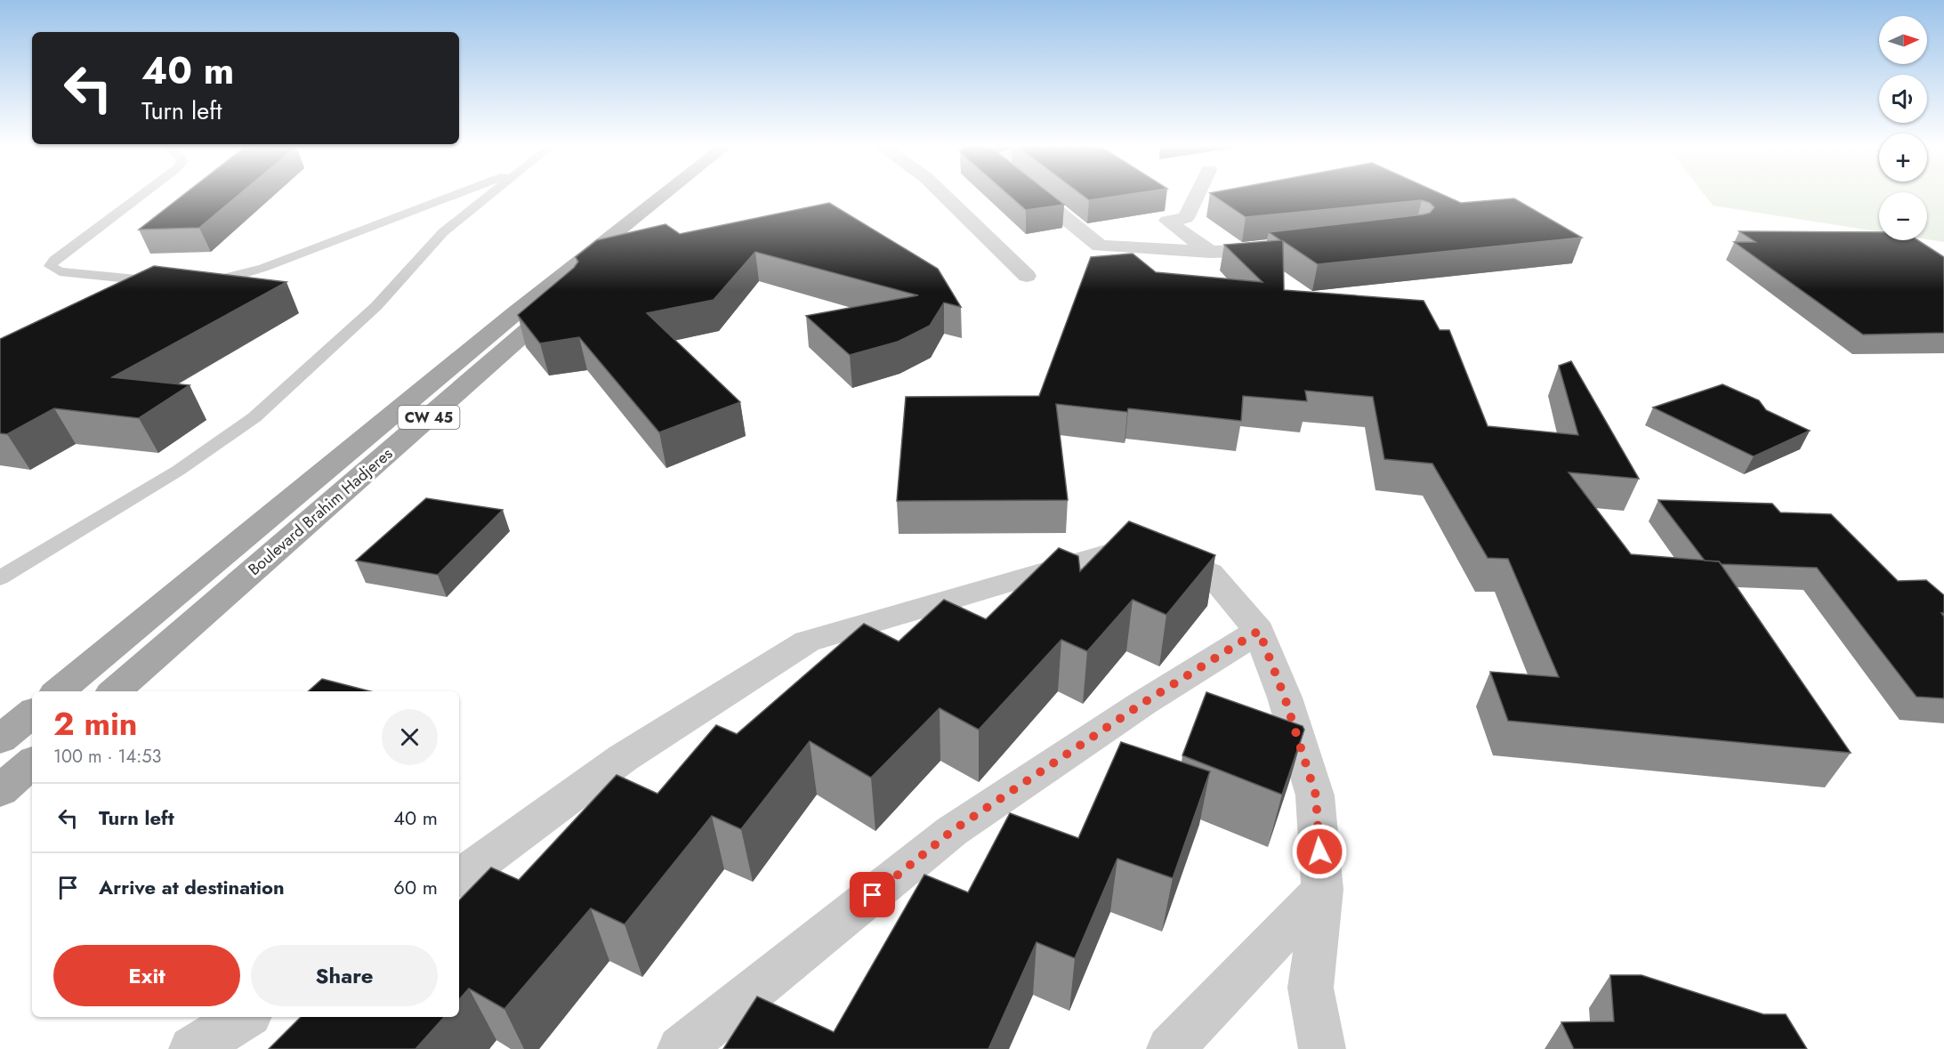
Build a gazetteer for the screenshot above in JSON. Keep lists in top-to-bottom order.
{
  "streets": {
    "main road": ["CW 45", "Boulevard Brahim Hadjeres"]
  },
  "north": "right",
  "page": {
    "map_buttons": ["+", "−"],
    "turn": ["40 m", "Turn left"],
    "heading": ["2 min", "100 m · 14:53"],
    "list": [
      {
        "name": "Turn left",
        "value": "40 m"
      },
      {
        "name": "Arrive at destination",
        "value": "60 m"
      }
    ],
    "buttons": ["Exit", "Share"]
  }
}
